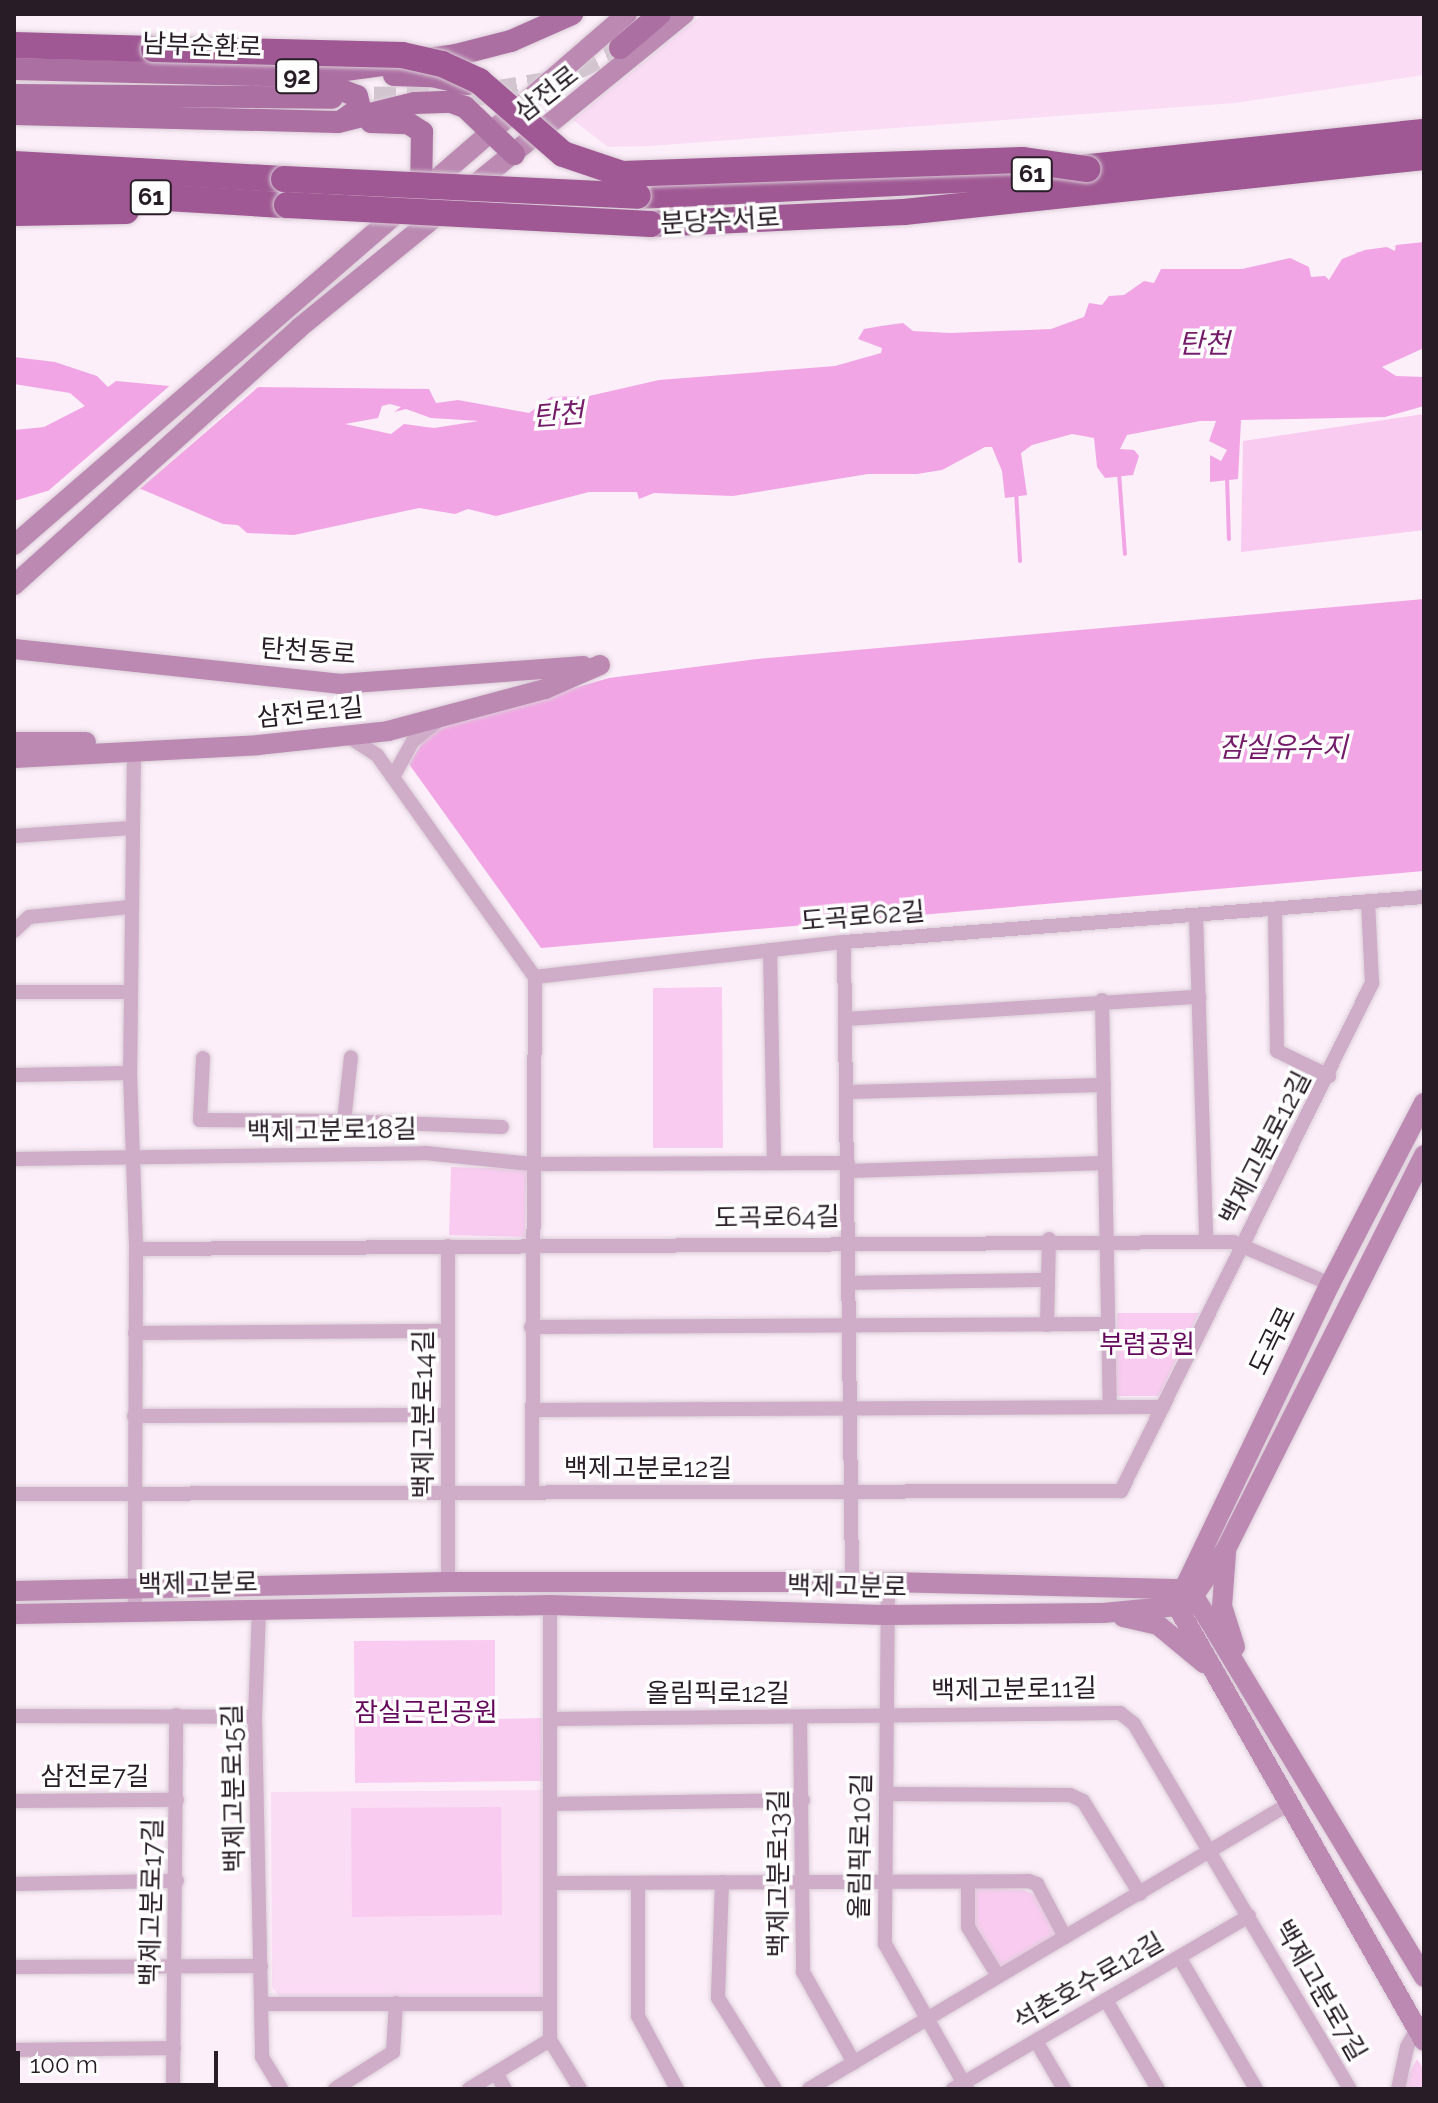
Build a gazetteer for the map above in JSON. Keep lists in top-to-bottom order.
{
  "streets": {
    "highway": ["61", "분당수서로"],
    "main road": [
      "남부순환로",
      "92",
      "삼전로",
      "탄천동로",
      "삼전로1길",
      "도곡로",
      "백제고분로"
    ],
    "street": [
      "도곡로62길",
      "백제고분로18길",
      "백제고분로12길",
      "도곡로64길",
      "백제고분로14길",
      "백제고분로11길",
      "올림픽로12길",
      "삼전로7길",
      "백제고분로15길",
      "올림픽로10길",
      "백제고분로13길",
      "백제고분로17길",
      "석촌호수로12길",
      "백제고분로7길"
    ]
  },
  "crossings": [
    ["탄천동로", "삼전로1길"],
    ["도곡로62길", "백제고분로12길"],
    ["백제고분로12길", "도곡로64길"],
    ["백제고분로12길", "백제고분로14길"],
    ["도곡로64길", "도곡로"],
    ["도곡로64길", "백제고분로14길"],
    ["도곡로", "백제고분로"],
    ["백제고분로14길", "백제고분로"],
    ["백제고분로", "백제고분로15길"],
    ["백제고분로", "올림픽로10길"],
    ["백제고분로11길", "올림픽로12길"],
    ["백제고분로11길", "올림픽로10길"],
    ["백제고분로11길", "석촌호수로12길"],
    ["백제고분로11길", "백제고분로7길"],
    ["올림픽로12길", "올림픽로10길"],
    ["올림픽로12길", "백제고분로13길"],
    ["삼전로7길", "백제고분로17길"],
    ["올림픽로10길", "석촌호수로12길"],
    ["석촌호수로12길", "백제고분로7길"]
  ],
  "water": ["탄천", "잠실유수지"],
  "parks": ["부렴공원", "잠실근린공원"],
  "scale_bar": "100 m"
}
